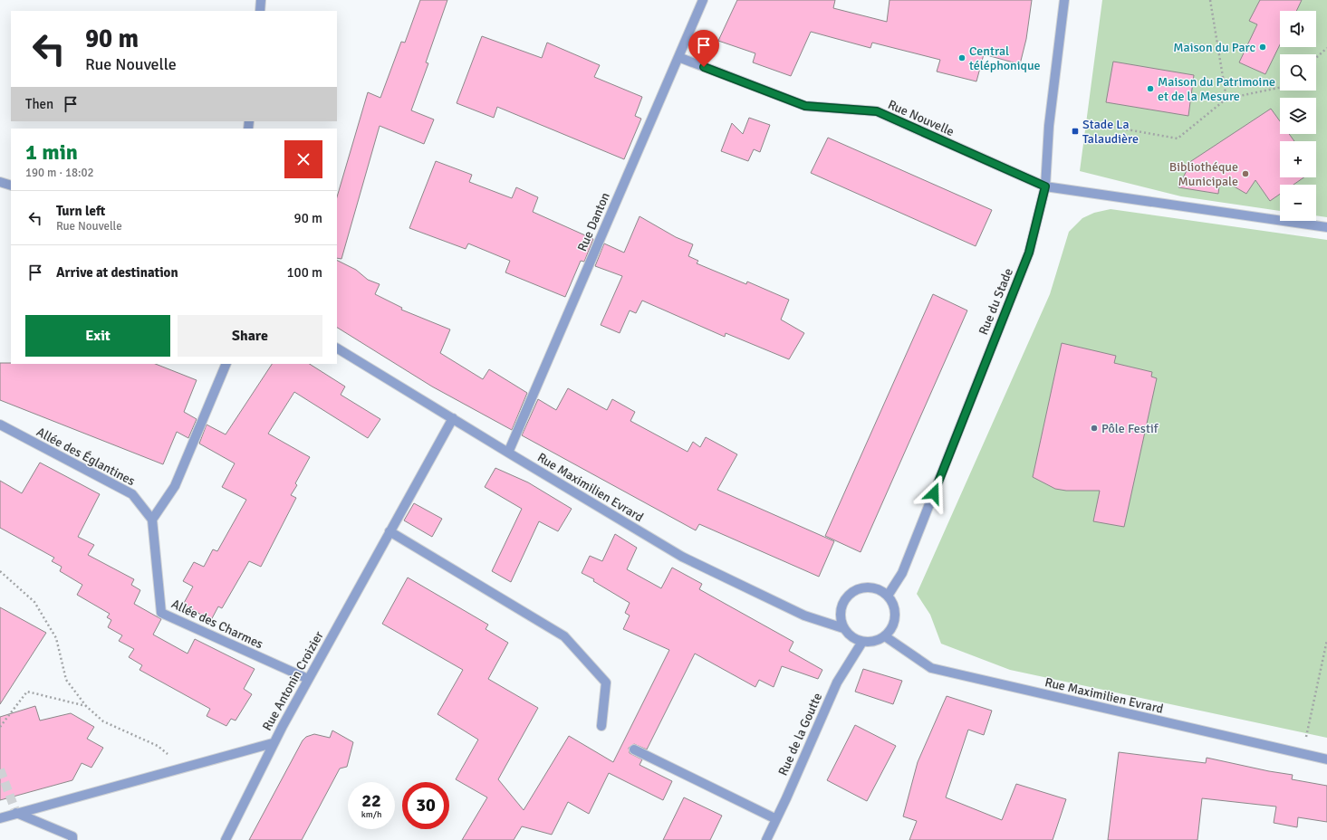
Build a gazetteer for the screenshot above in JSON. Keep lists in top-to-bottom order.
{
  "streets": {
    "street": [
      "Rue Nouvelle",
      "Rue Danton",
      "Rue du Stade",
      "Allée des Églantines",
      "Rue Maximilien Evrard",
      "Allée des Charmes",
      "Rue Antonin Croizier",
      "Rue de la Goutte"
    ]
  },
  "crossings": [
    ["Rue Nouvelle", "Rue Danton"],
    ["Rue Nouvelle", "Rue du Stade"],
    ["Rue Danton", "Rue Maximilien Evrard"],
    ["Rue du Stade", "Rue Maximilien Evrard"],
    ["Rue du Stade", "Rue de la Goutte"],
    ["Allée des Églantines", "Allée des Charmes"],
    ["Rue Maximilien Evrard", "Rue Antonin Croizier"],
    ["Rue Maximilien Evrard", "Rue de la Goutte"],
    ["Allée des Charmes", "Rue Antonin Croizier"]
  ],
  "places": {
    "other": [
      "Maison du Parc",
      "Central téléphonique",
      "Maison du Patrimoine et de la Mesure",
      "Bibliothéque Municipale",
      "Pôle Festif"
    ],
    "transit": ["Stade La Talaudière"]
  },
  "page": {
    "map_buttons": ["+", "−"],
    "turn": ["90 m", "Rue Nouvelle"],
    "then": "Then",
    "heading": ["1 min", "190 m · 18:02"],
    "list": [
      {
        "name": "Turn left",
        "note": "Rue Nouvelle",
        "value": "90 m"
      },
      {
        "name": "Arrive at destination",
        "value": "100 m"
      }
    ],
    "buttons": ["Exit", "Share"],
    "speed": "22 km/h",
    "limit": "30"
  }
}
